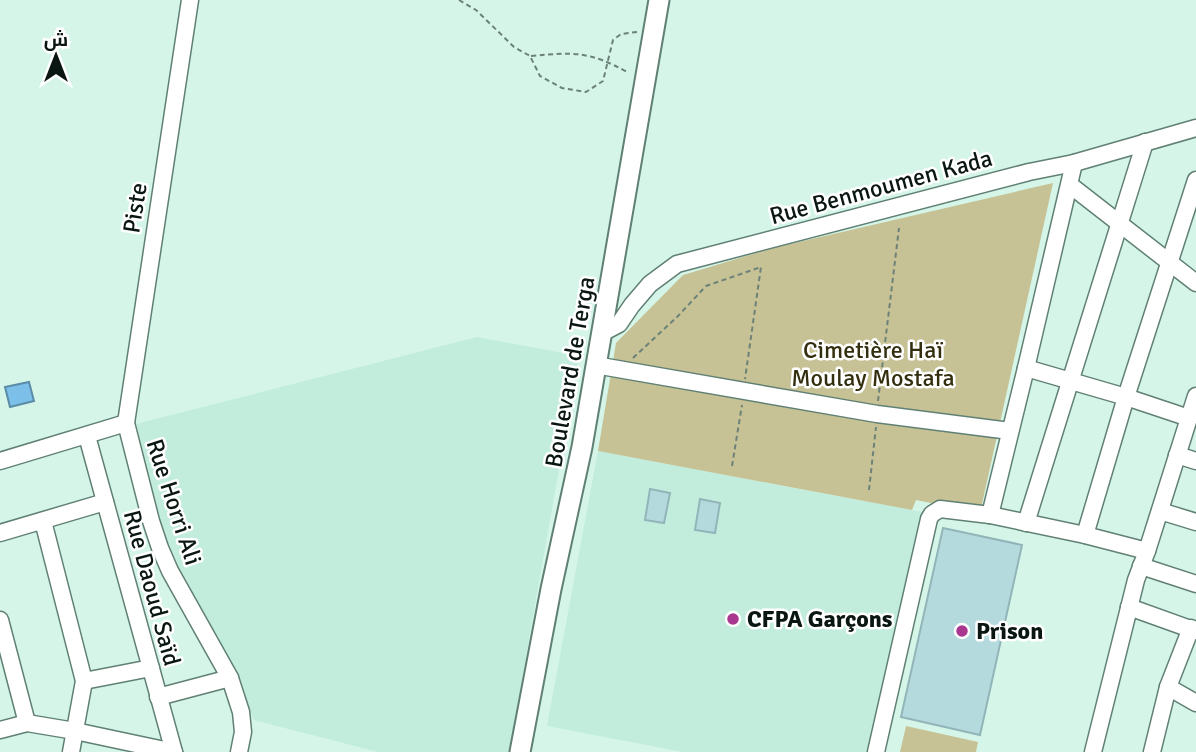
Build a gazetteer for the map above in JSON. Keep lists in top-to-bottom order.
{
  "streets": {
    "main road": ["Boulevard de Terga"],
    "street": [
      "Rue Benmoumen Kada",
      "Piste",
      "Rue Horri Ali",
      "Rue Daoud Saïd"
    ]
  },
  "crossings": [
    ["Rue Benmoumen Kada", "Boulevard de Terga"],
    ["Piste", "Rue Horri Ali"],
    ["Rue Horri Ali", "Rue Daoud Saïd"]
  ],
  "parks": ["Cimetière Haï Moulay Mostafa"],
  "places": ["CFPA Garçons", "Prison"],
  "north": "top"
}
